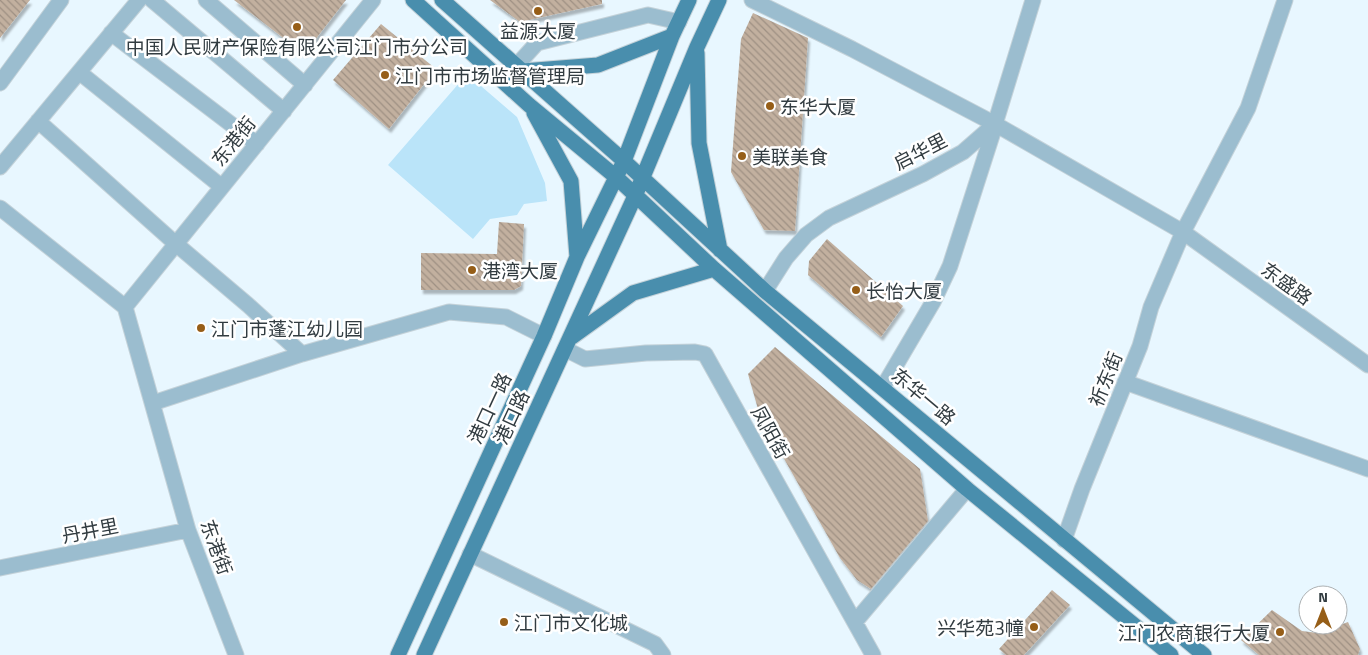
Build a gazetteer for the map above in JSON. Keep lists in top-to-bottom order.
{
  "streets": {
    "main road": ["东华一路", "港口一路", "港口路"],
    "street": [
      "东港街",
      "启华里",
      "东盛路",
      "祈东街",
      "凤阳街",
      "丹井里"
    ]
  },
  "crossings": [
    ["东港街", "丹井里"],
    ["启华里", "东盛路"],
    ["启华里", "东华一路"],
    ["东盛路", "祈东街"],
    ["祈东街", "东华一路"],
    ["东华一路", "港口一路"],
    ["东华一路", "港口路"],
    ["港口路", "凤阳街"]
  ],
  "places": [
    "益源大厦",
    "中国人民财产保险有限公司江门市分公司",
    "江门市市场监督管理局",
    "东华大厦",
    "美联美食",
    "港湾大厦",
    "长怡大厦",
    "江门市蓬江幼儿园",
    "江门市文化城",
    "兴华苑3幢",
    "江门农商银行大厦"
  ],
  "north": "top"
}
